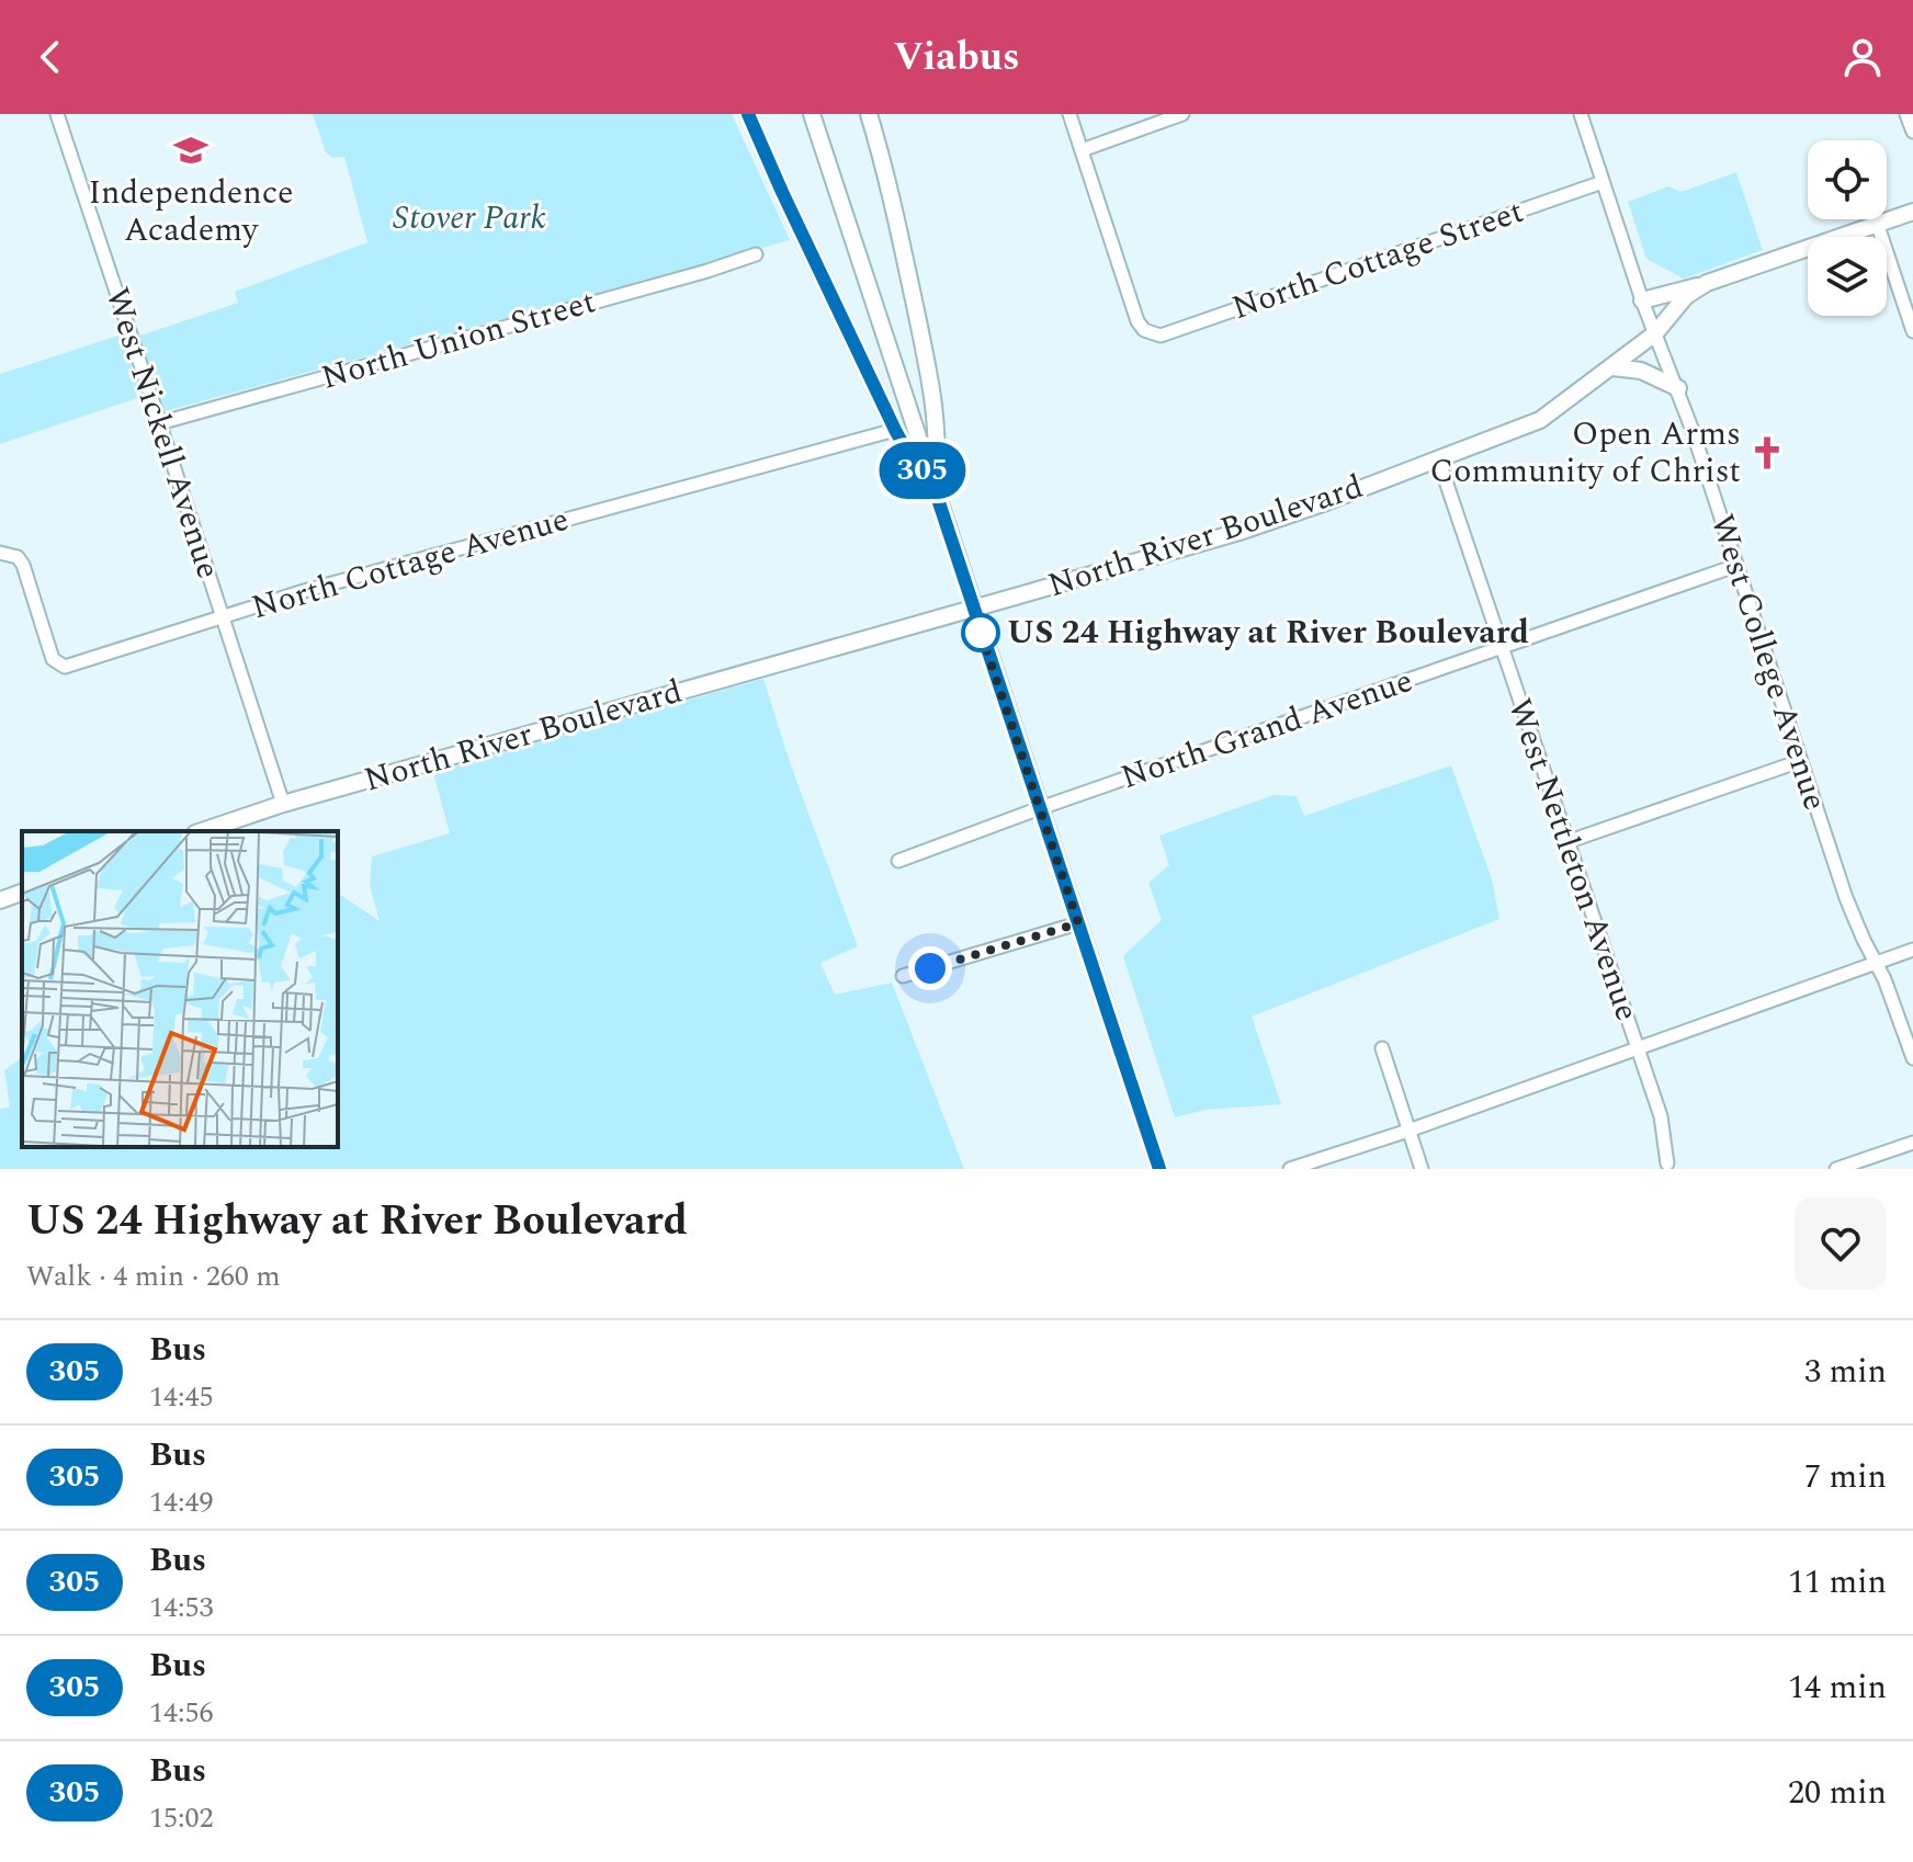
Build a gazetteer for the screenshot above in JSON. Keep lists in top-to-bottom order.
{
  "streets": {
    "main road": ["North River Boulevard"],
    "street": [
      "North Cottage Street",
      "North Union Street",
      "West Nickell Avenue",
      "North Cottage Avenue",
      "West College Avenue",
      "North Grand Avenue",
      "West Nettleton Avenue"
    ]
  },
  "crossings": [
    ["North Cottage Street", "West College Avenue"],
    ["North Union Street", "West Nickell Avenue"],
    ["West Nickell Avenue", "North River Boulevard"],
    ["West Nickell Avenue", "North Cottage Avenue"],
    ["North River Boulevard", "West College Avenue"],
    ["North River Boulevard", "West Nettleton Avenue"],
    ["West College Avenue", "North Grand Avenue"],
    ["North Grand Avenue", "West Nettleton Avenue"]
  ],
  "parks": ["Stover Park"],
  "places": {
    "school or university": ["Independence Academy"],
    "church": ["Open Arms Community of Christ"],
    "other": ["US 24 Highway at River Boulevard"]
  },
  "lines": ["bus line 305"],
  "page": {
    "header": "Viabus",
    "on_map": "305",
    "heading": ["US 24 Highway at River Boulevard", "Walk · 4 min · 260 m"],
    "list": [
      {
        "mark": "305",
        "name": "Bus",
        "note": "14:45",
        "value": "3 min"
      },
      {
        "mark": "305",
        "name": "Bus",
        "note": "14:49",
        "value": "7 min"
      },
      {
        "mark": "305",
        "name": "Bus",
        "note": "14:53",
        "value": "11 min"
      },
      {
        "mark": "305",
        "name": "Bus",
        "note": "14:56",
        "value": "14 min"
      },
      {
        "mark": "305",
        "name": "Bus",
        "note": "15:02",
        "value": "20 min"
      }
    ]
  }
}
